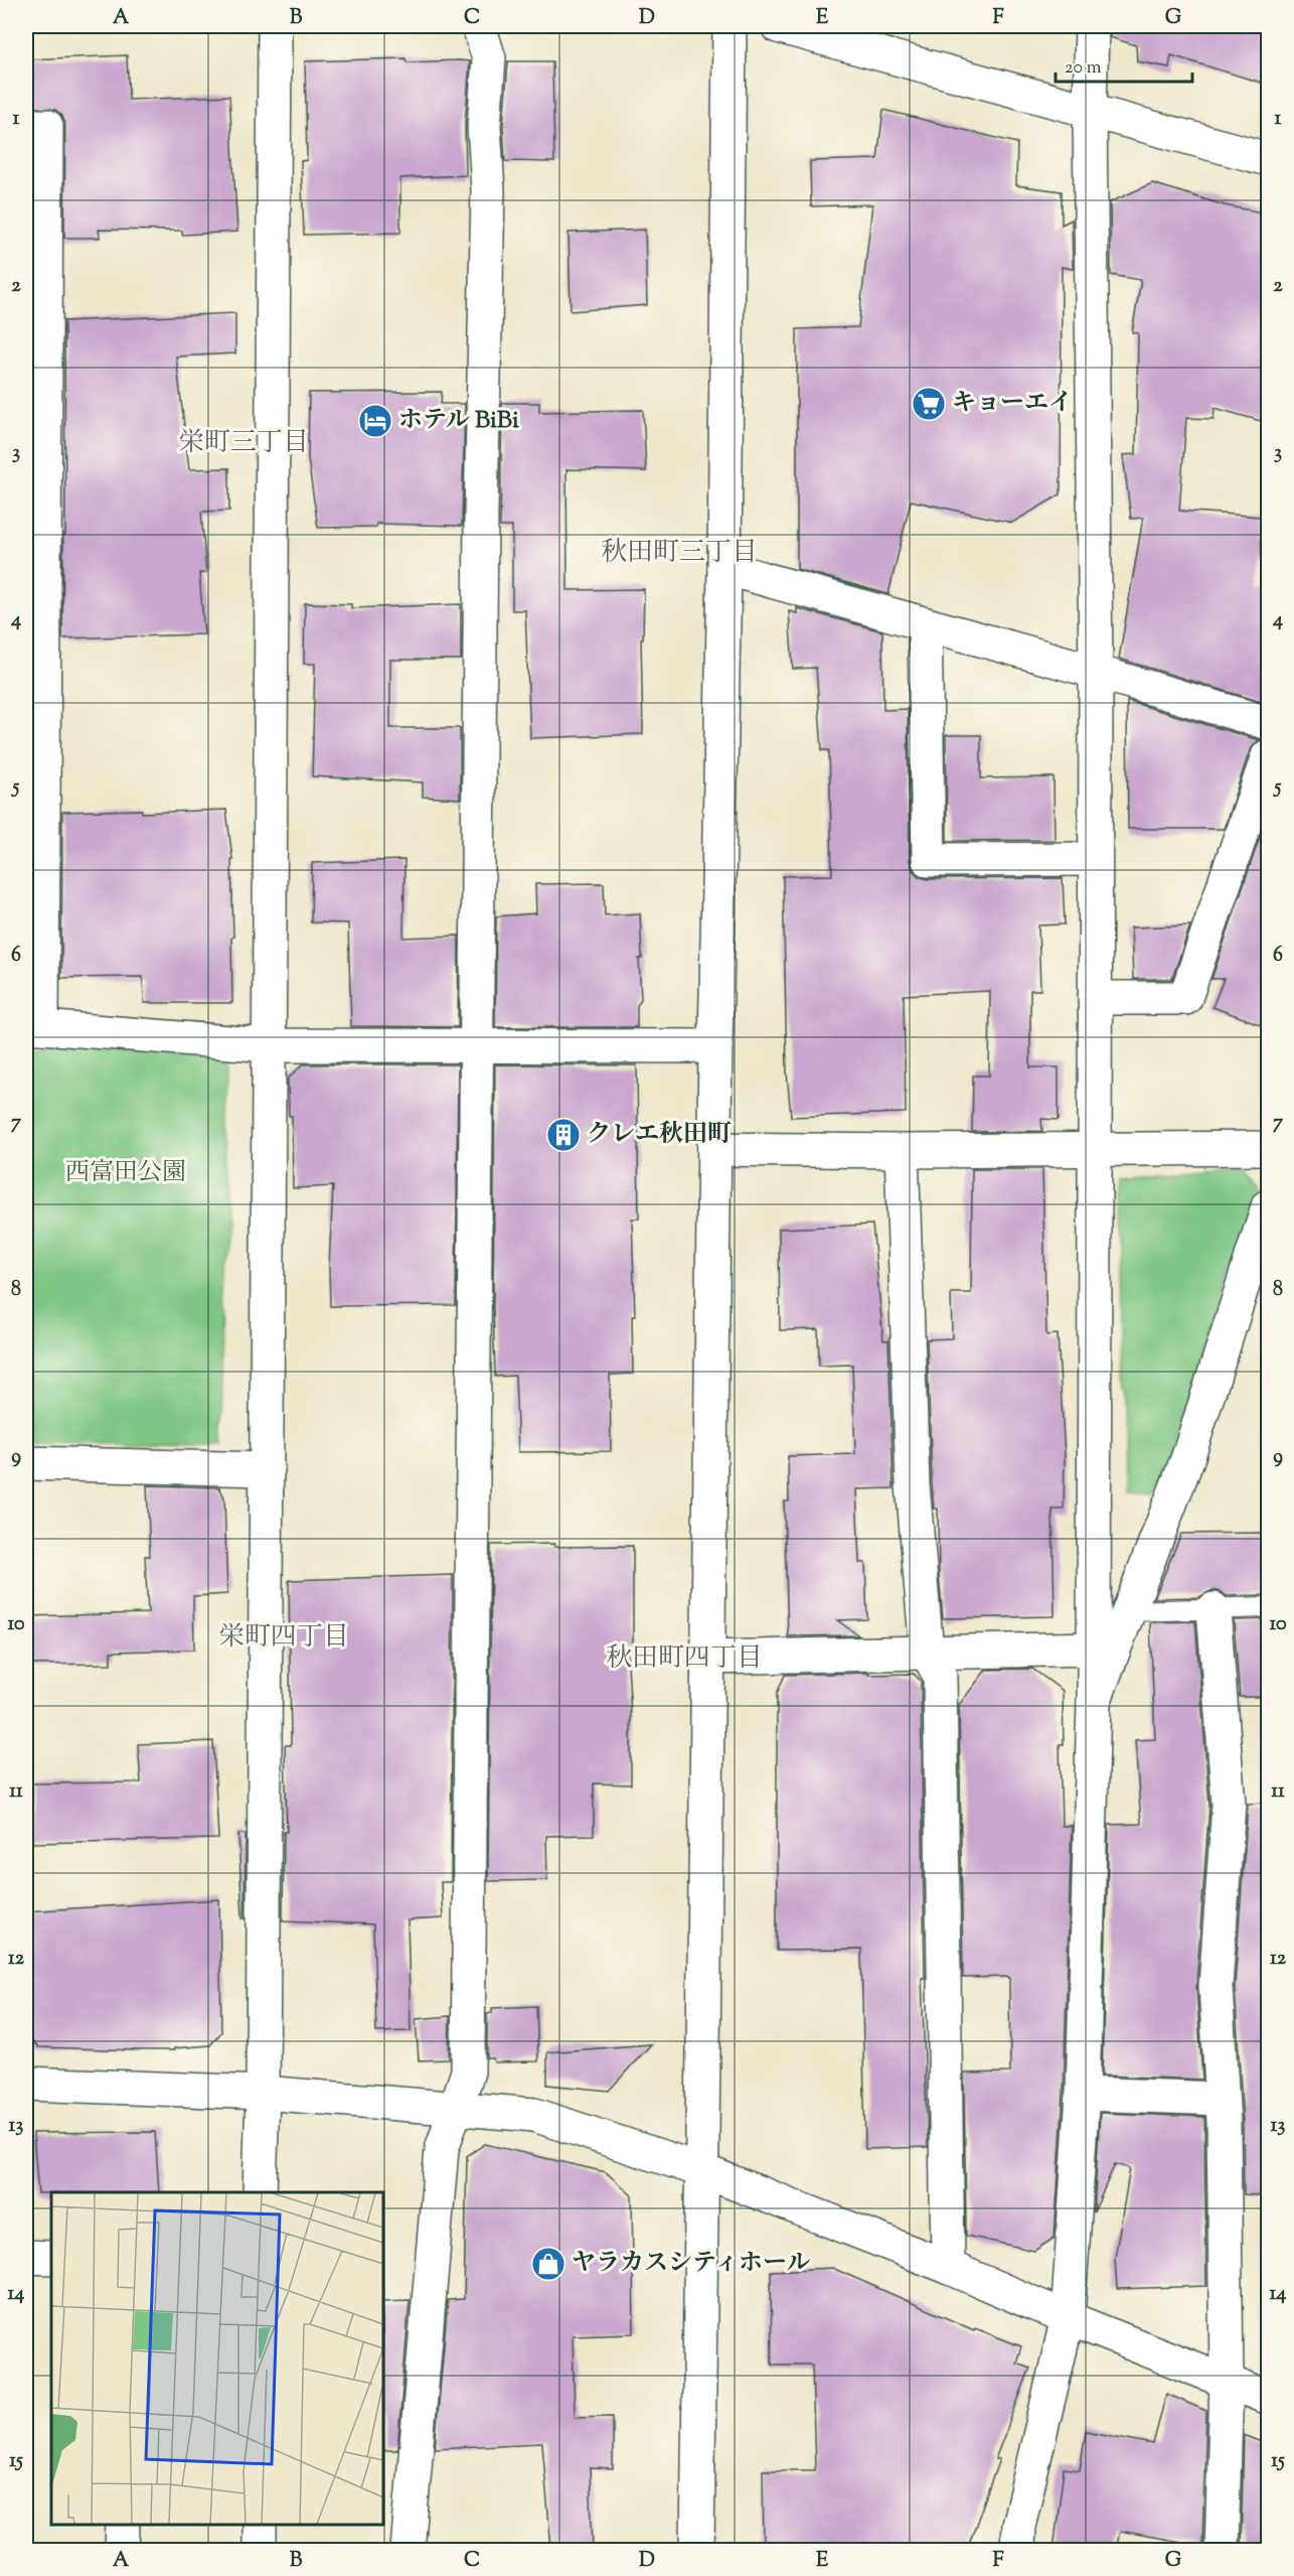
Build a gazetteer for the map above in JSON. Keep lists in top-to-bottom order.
{
  "districts": [
    "栄町三丁目",
    "秋田町三丁目",
    "栄町四丁目",
    "秋田町四丁目"
  ],
  "parks": ["西富田公園"],
  "places": {
    "supermarket": ["キョーエイ"],
    "hotel": ["ホテル BiBi"],
    "building": ["クレエ秋田町"],
    "shop": ["ヤラカスシティホール"]
  },
  "scale_bar": "20 m",
  "grid": {
    "columns": [
      "A",
      "B",
      "C",
      "D",
      "E",
      "F",
      "G"
    ],
    "rows": [
      "1",
      "2",
      "3",
      "4",
      "5",
      "6",
      "7",
      "8",
      "9",
      "10",
      "11",
      "12",
      "13",
      "14",
      "15"
    ]
  }
}
